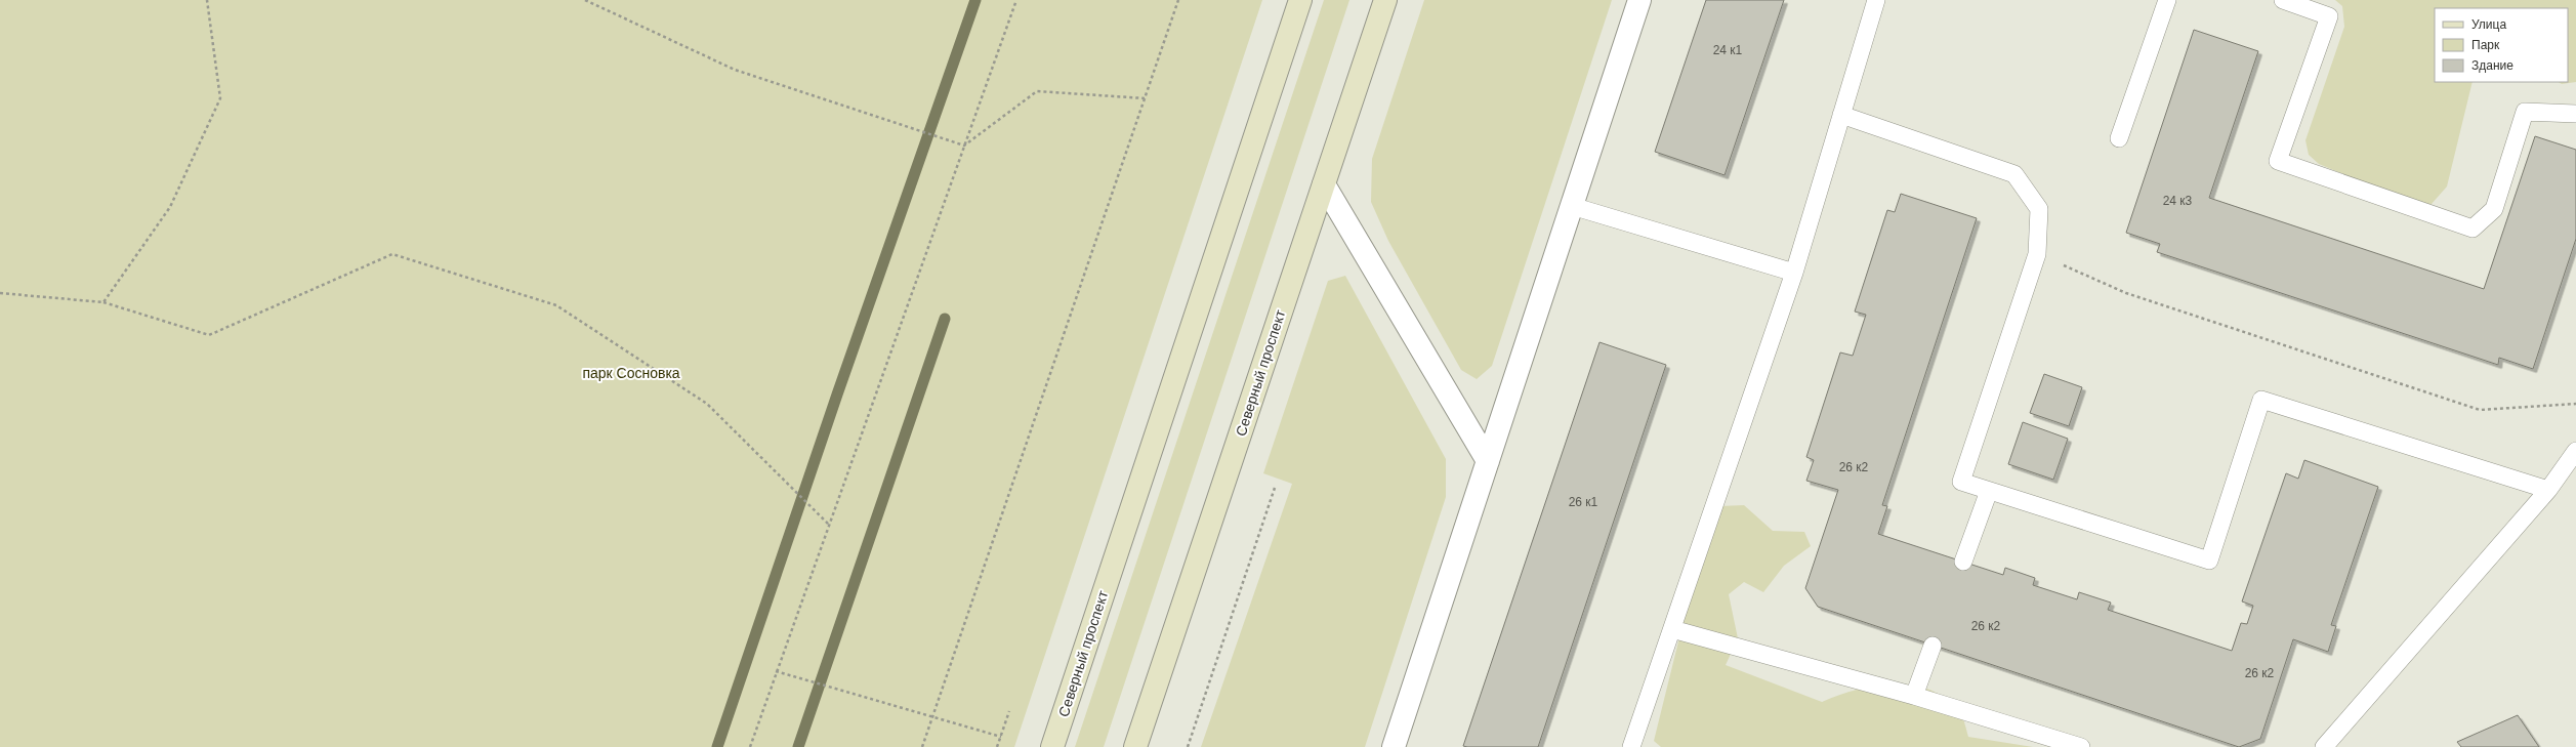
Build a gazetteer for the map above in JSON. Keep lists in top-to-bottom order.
{
  "streets": {
    "main road": ["Северный проспект"]
  },
  "parks": ["парк Сосновка"],
  "house_numbers": [
    "24 к1",
    "24 к3",
    "26 к2",
    "26 к1",
    "26 к2",
    "26 к2"
  ],
  "legend": ["Улица", "Парк", "Здание"]
}
